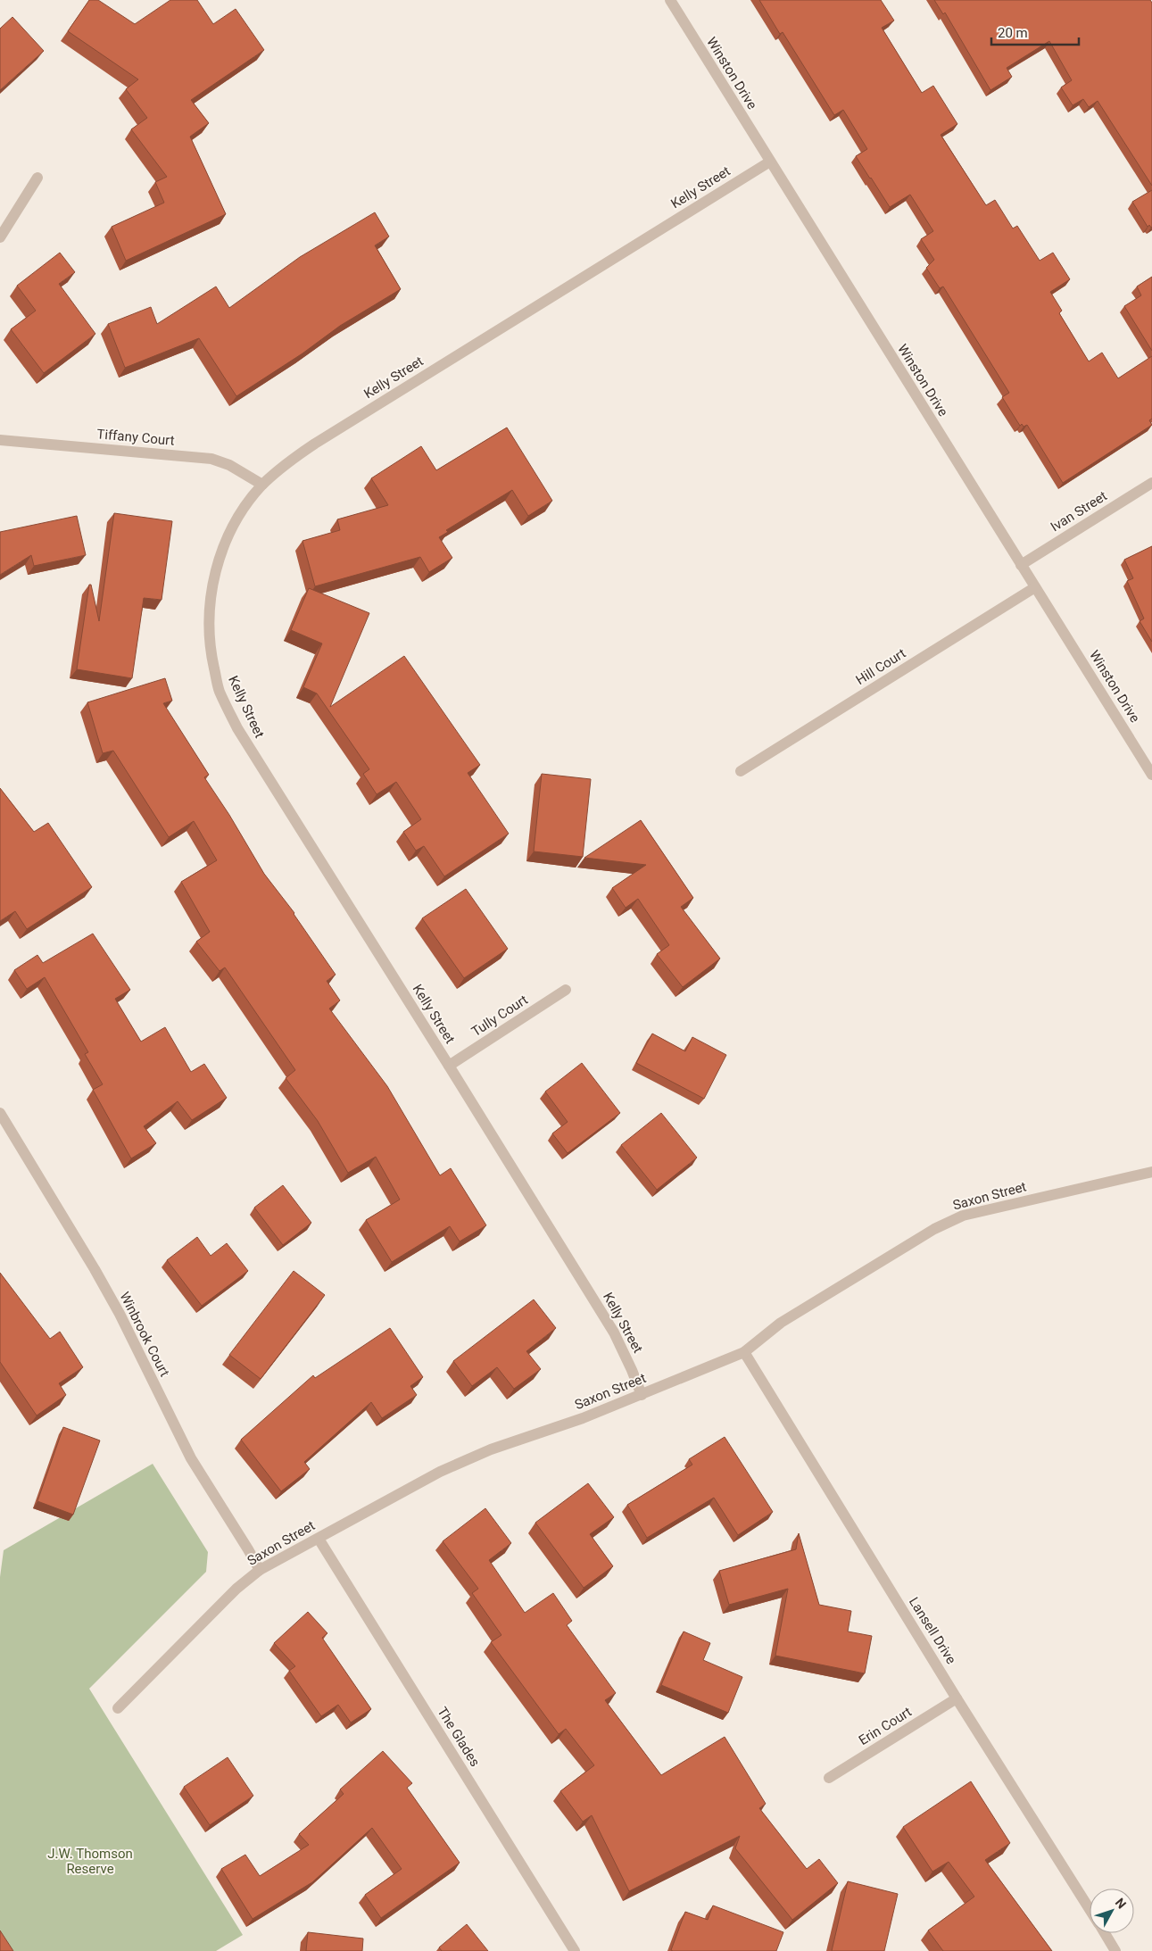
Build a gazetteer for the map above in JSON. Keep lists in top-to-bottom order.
{
  "streets": {
    "street": [
      "Winston Drive",
      "Kelly Street",
      "Tiffany Court",
      "Ivan Street",
      "Hill Court",
      "Tully Court",
      "Saxon Street",
      "Winbrook Court",
      "Lansell Drive",
      "Erin Court",
      "The Glades"
    ]
  },
  "crossings": [
    ["Winston Drive", "Kelly Street"],
    ["Winston Drive", "Ivan Street"],
    ["Winston Drive", "Hill Court"],
    ["Kelly Street", "Tiffany Court"],
    ["Kelly Street", "Tully Court"],
    ["Kelly Street", "Saxon Street"],
    ["Saxon Street", "Winbrook Court"],
    ["Saxon Street", "Lansell Drive"],
    ["Saxon Street", "The Glades"],
    ["Lansell Drive", "Erin Court"]
  ],
  "parks": ["J.W. Thomson Reserve"],
  "scale_bar": "20 m",
  "north": "top right"
}
